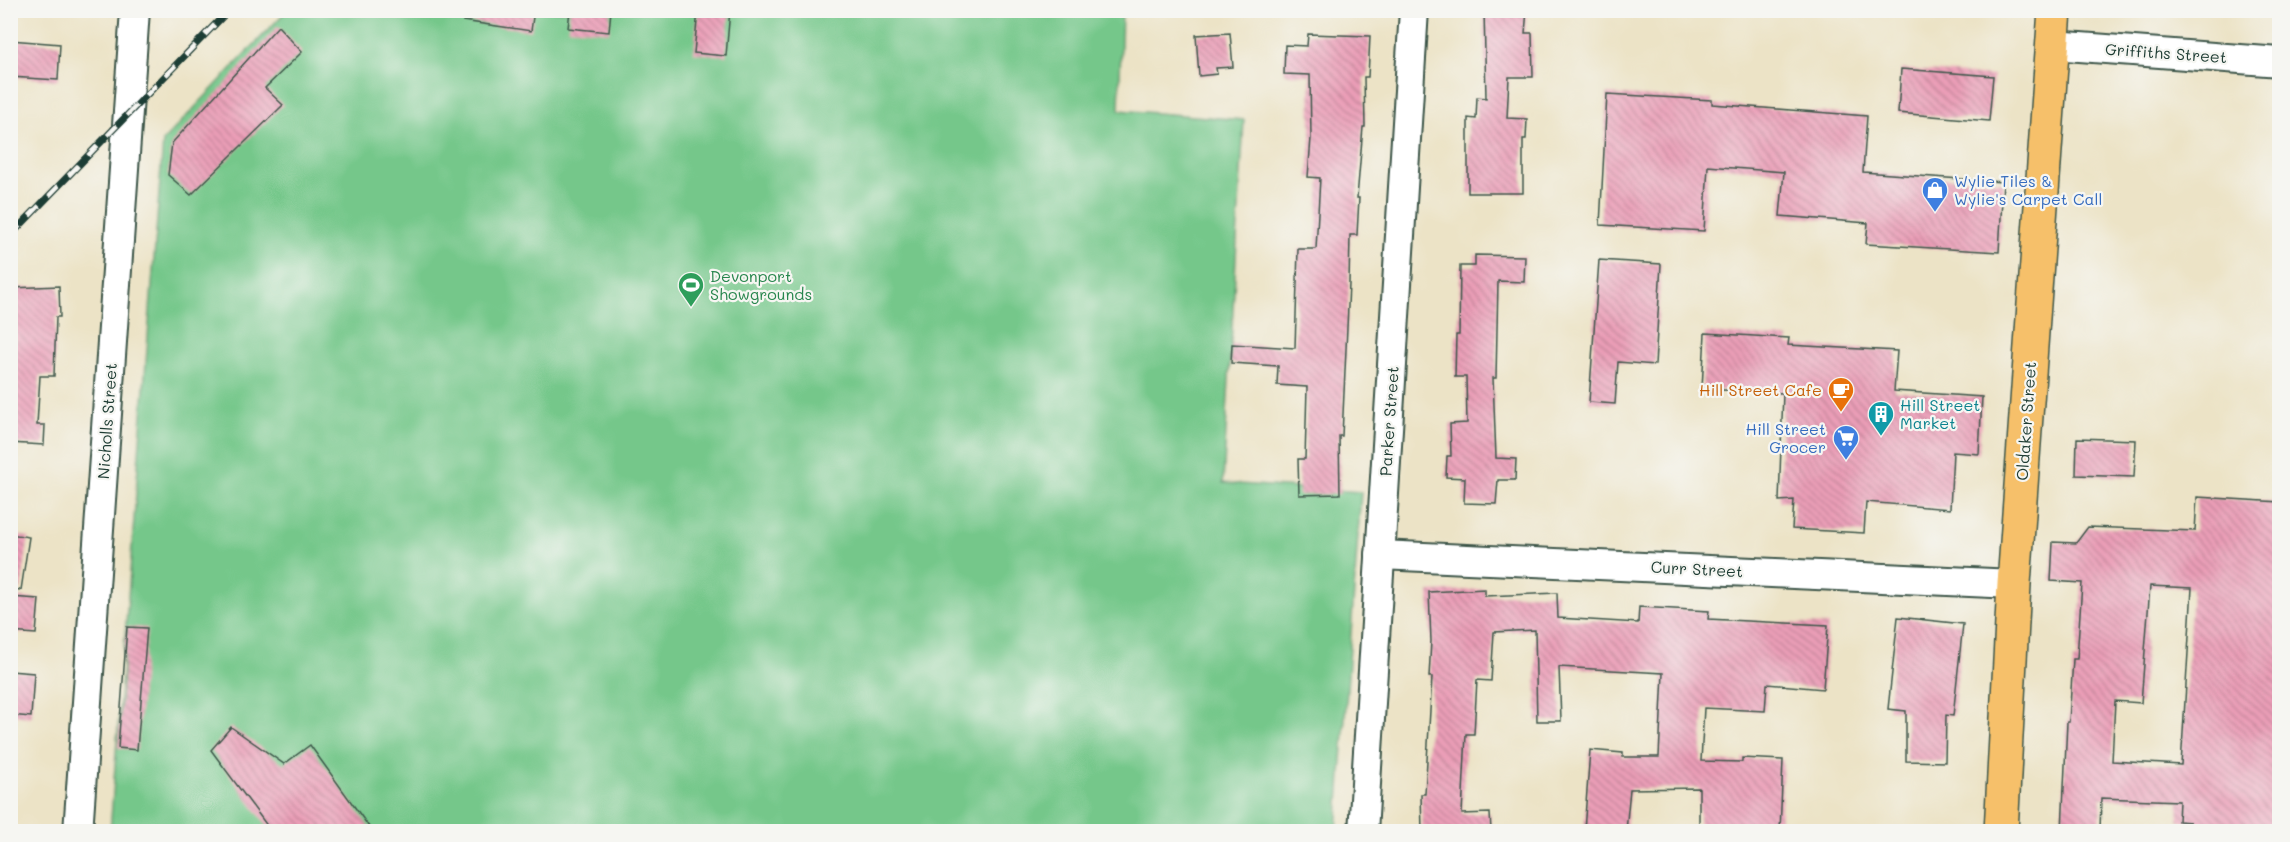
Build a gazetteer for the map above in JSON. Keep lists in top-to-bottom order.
{
  "streets": {
    "main road": ["Oldaker Street"],
    "street": [
      "Griffiths Street",
      "Nicholls Street",
      "Parker Street",
      "Curr Street"
    ]
  },
  "crossings": [
    ["Griffiths Street", "Oldaker Street"],
    ["Parker Street", "Curr Street"],
    ["Oldaker Street", "Curr Street"]
  ],
  "places": {
    "shop": ["Wylie Tiles & Wylie's Carpet Call"],
    "sports": ["Devonport Showgrounds"],
    "cafe": ["Hill Street Cafe"],
    "building": ["Hill Street Market"],
    "supermarket": ["Hill Street Grocer"]
  }
}
